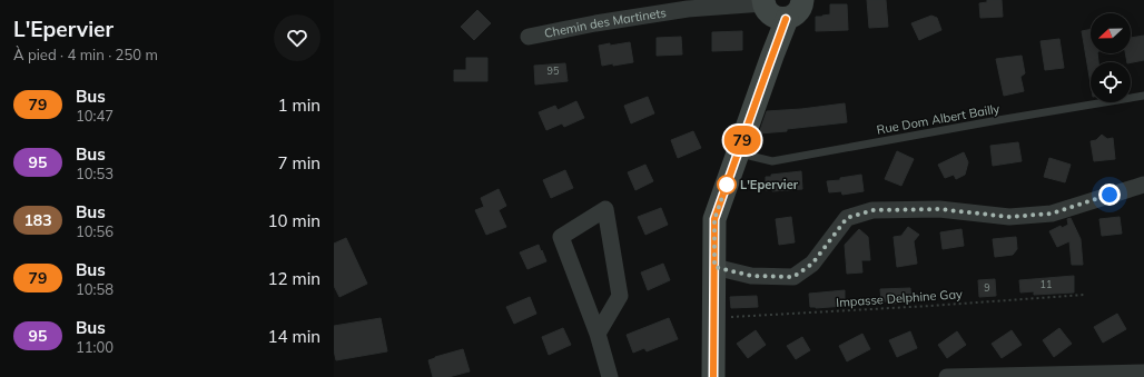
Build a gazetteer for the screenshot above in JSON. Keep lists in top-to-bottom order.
{
  "streets": {
    "street": ["Chemin des Martinets"],
    "lane": ["Rue Dom Albert Bailly"],
    "path": ["Impasse Delphine Gay"]
  },
  "places": ["L'Epervier"],
  "lines": ["bus line 79"],
  "house_numbers": ["95", "11", "9"],
  "north": "left",
  "page": {
    "heading": ["L'Epervier", "À pied · 4 min · 250 m"],
    "on_map": "79",
    "list": [
      {
        "mark": "79",
        "name": "Bus",
        "note": "10:47",
        "value": "1 min"
      },
      {
        "mark": "95",
        "name": "Bus",
        "note": "10:53",
        "value": "7 min"
      },
      {
        "mark": "183",
        "name": "Bus",
        "note": "10:56",
        "value": "10 min"
      },
      {
        "mark": "79",
        "name": "Bus",
        "note": "10:58",
        "value": "12 min"
      },
      {
        "mark": "95",
        "name": "Bus",
        "note": "11:00",
        "value": "14 min"
      }
    ]
  }
}
